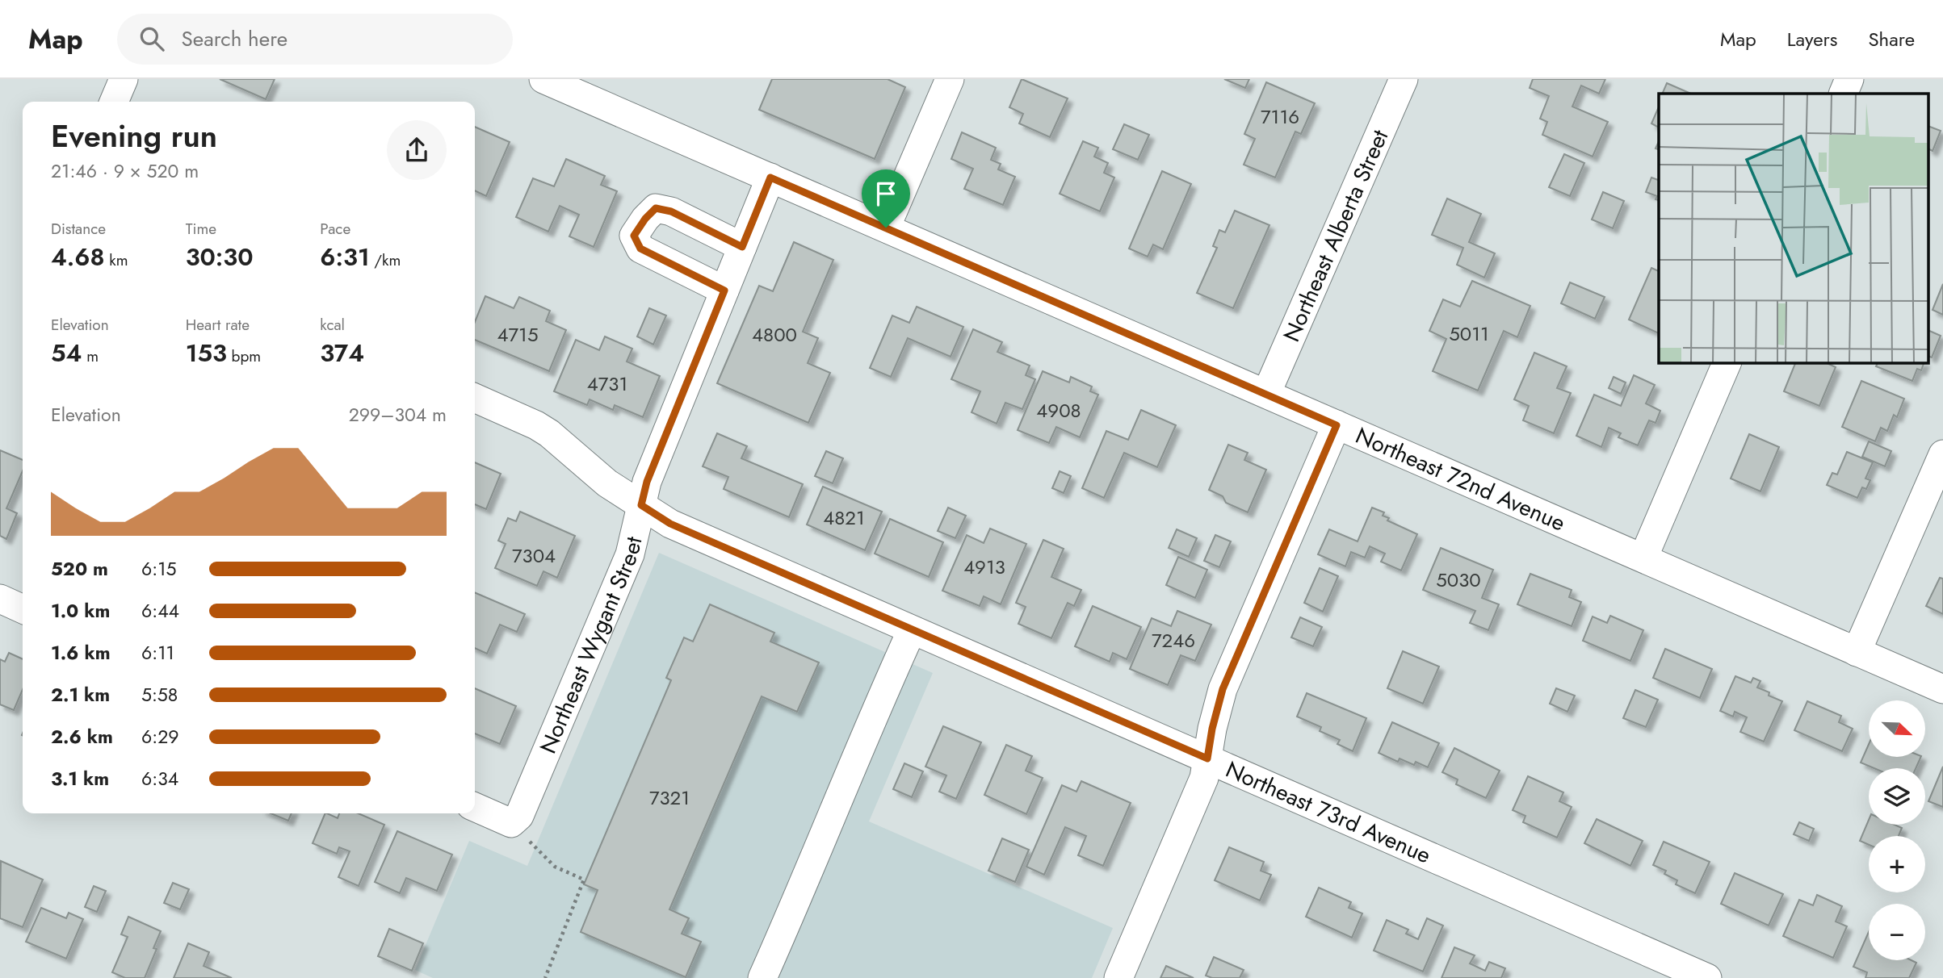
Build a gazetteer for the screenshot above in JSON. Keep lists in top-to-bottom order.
{
  "streets": {
    "street": [
      "Northeast Alberta Street",
      "Northeast 72nd Avenue",
      "Northeast Wygant Street",
      "Northeast 73rd Avenue"
    ]
  },
  "crossings": [
    ["Northeast Alberta Street", "Northeast 72nd Avenue"],
    ["Northeast 72nd Avenue", "Northeast Wygant Street"],
    ["Northeast Wygant Street", "Northeast 73rd Avenue"]
  ],
  "house_numbers": [
    "7116",
    "5011",
    "4715",
    "4800",
    "4731",
    "4908",
    "4821",
    "7304",
    "4913",
    "5030",
    "7246",
    "7321"
  ],
  "north": "bottom right",
  "page": {
    "header": "Map",
    "search": "Search here",
    "nav": ["Map", "Layers", "Share"],
    "heading": ["Evening run", "21:46 · 9 × 520 m"],
    "stats": [
      ["Distance", "4.68 km"],
      ["Time", "30:30"],
      ["Pace", "6:31 /km"],
      ["Elevation", "54 m"],
      ["Heart rate", "153 bpm"],
      ["kcal", "374"]
    ],
    "chart": ["Elevation", "299–304 m"],
    "list": [
      {
        "name": "520 m",
        "note": "6:15"
      },
      {
        "name": "1.0 km",
        "note": "6:44"
      },
      {
        "name": "1.6 km",
        "note": "6:11"
      },
      {
        "name": "2.1 km",
        "note": "5:58"
      },
      {
        "name": "2.6 km",
        "note": "6:29"
      },
      {
        "name": "3.1 km",
        "note": "6:34"
      }
    ],
    "map_buttons": ["+", "−"]
  }
}
